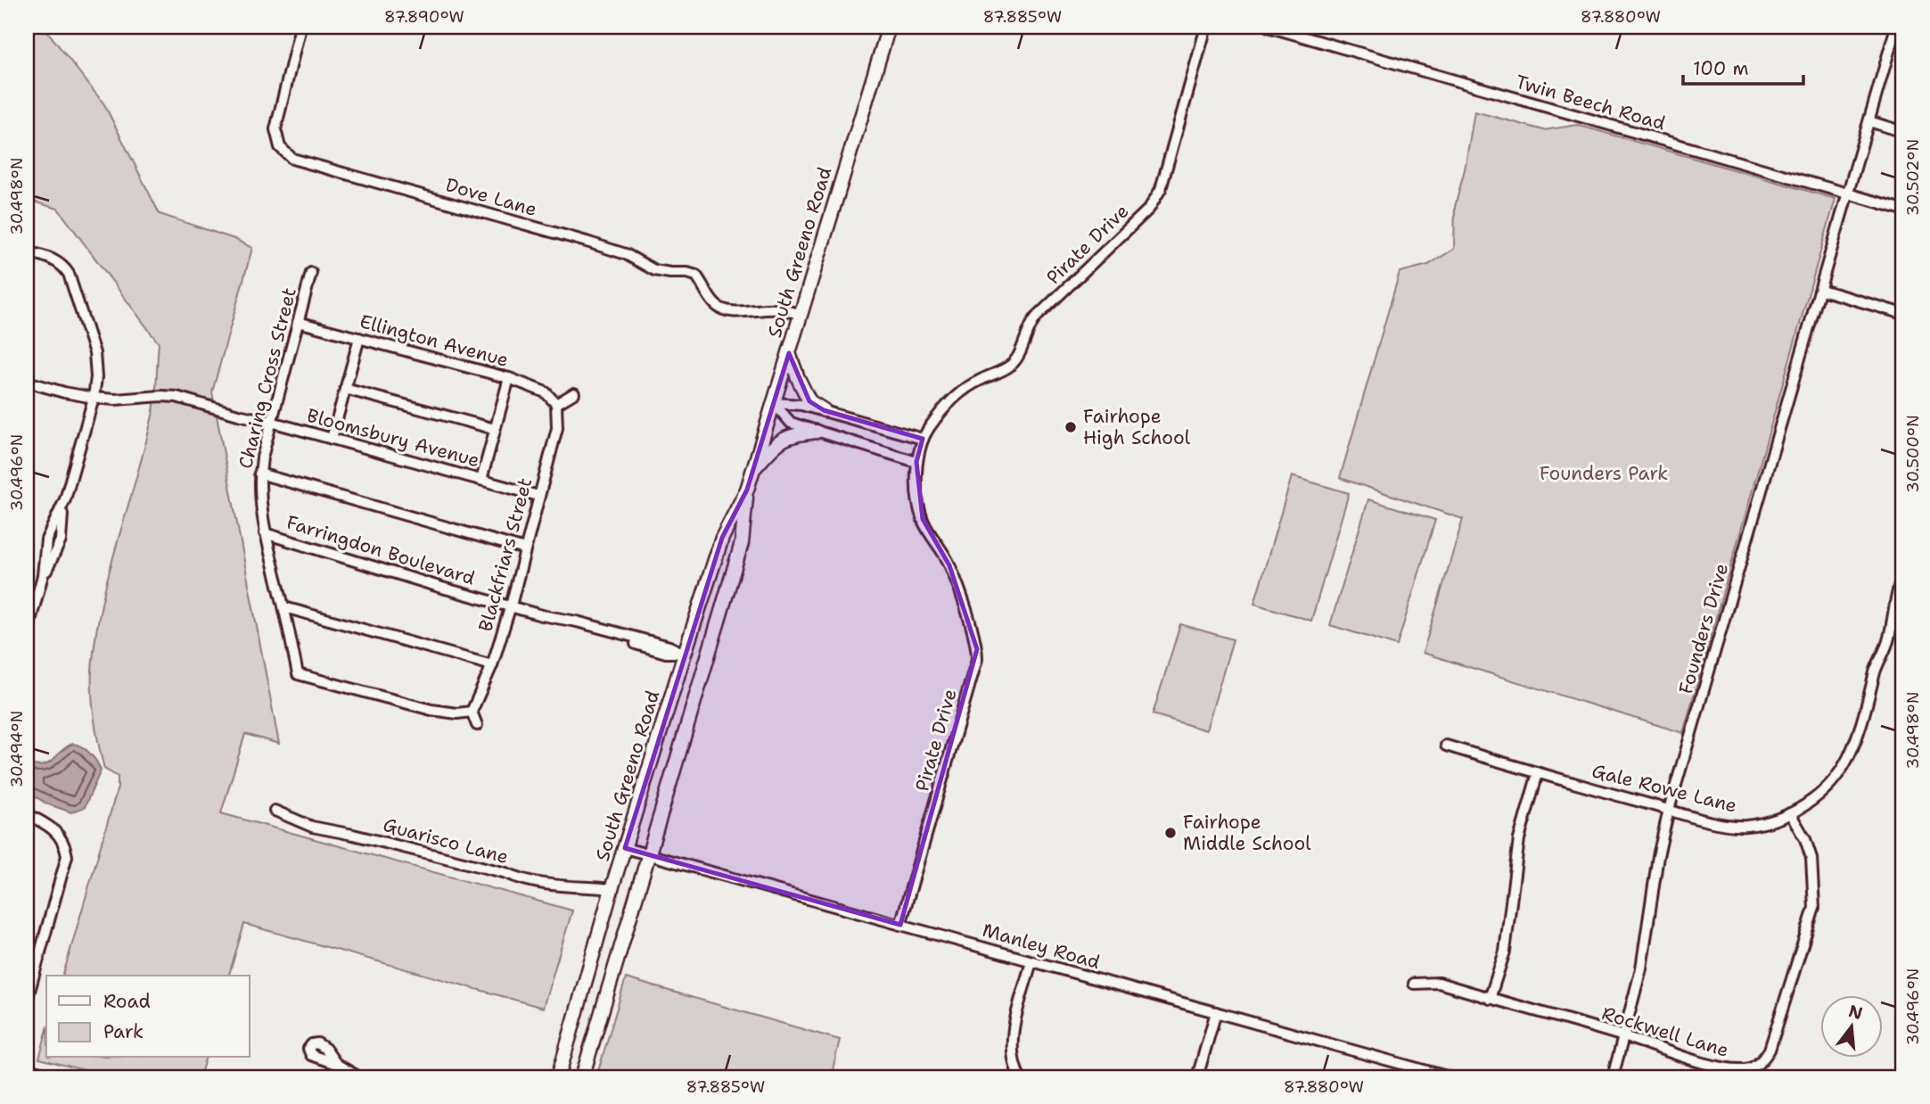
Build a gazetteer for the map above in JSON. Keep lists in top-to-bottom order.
{
  "streets": {
    "main road": ["South Greeno Road"],
    "street": [
      "Twin Beech Road",
      "Dove Lane",
      "Pirate Drive",
      "Ellington Avenue",
      "Charing Cross Street",
      "Bloomsbury Avenue",
      "Farringdon Boulevard",
      "Blackfriars Street",
      "Founders Drive",
      "Gale Rowe Lane",
      "Guarisco Lane",
      "Manley Road",
      "Rockwell Lane"
    ]
  },
  "crossings": [
    ["Twin Beech Road", "Founders Drive"],
    ["Dove Lane", "South Greeno Road"],
    ["Pirate Drive", "Manley Road"],
    ["South Greeno Road", "Farringdon Boulevard"],
    ["South Greeno Road", "Guarisco Lane"],
    ["South Greeno Road", "Manley Road"],
    ["Ellington Avenue", "Charing Cross Street"],
    ["Ellington Avenue", "Blackfriars Street"],
    ["Charing Cross Street", "Bloomsbury Avenue"],
    ["Charing Cross Street", "Farringdon Boulevard"],
    ["Charing Cross Street", "Blackfriars Street"],
    ["Bloomsbury Avenue", "Blackfriars Street"],
    ["Farringdon Boulevard", "Blackfriars Street"],
    ["Founders Drive", "Gale Rowe Lane"],
    ["Founders Drive", "Rockwell Lane"],
    ["Gale Rowe Lane", "Rockwell Lane"]
  ],
  "parks": ["Founders Park"],
  "places": ["Fairhope High School", "Fairhope Middle School"],
  "legend": ["Road", "Park"],
  "scale_bar": "100 m",
  "north": "top",
  "coordinates": [
    "87.890°W",
    "87.885°W",
    "87.880°W",
    "30.502°N",
    "30.498°N",
    "30.500°N",
    "30.496°N",
    "30.494°N"
  ]
}
